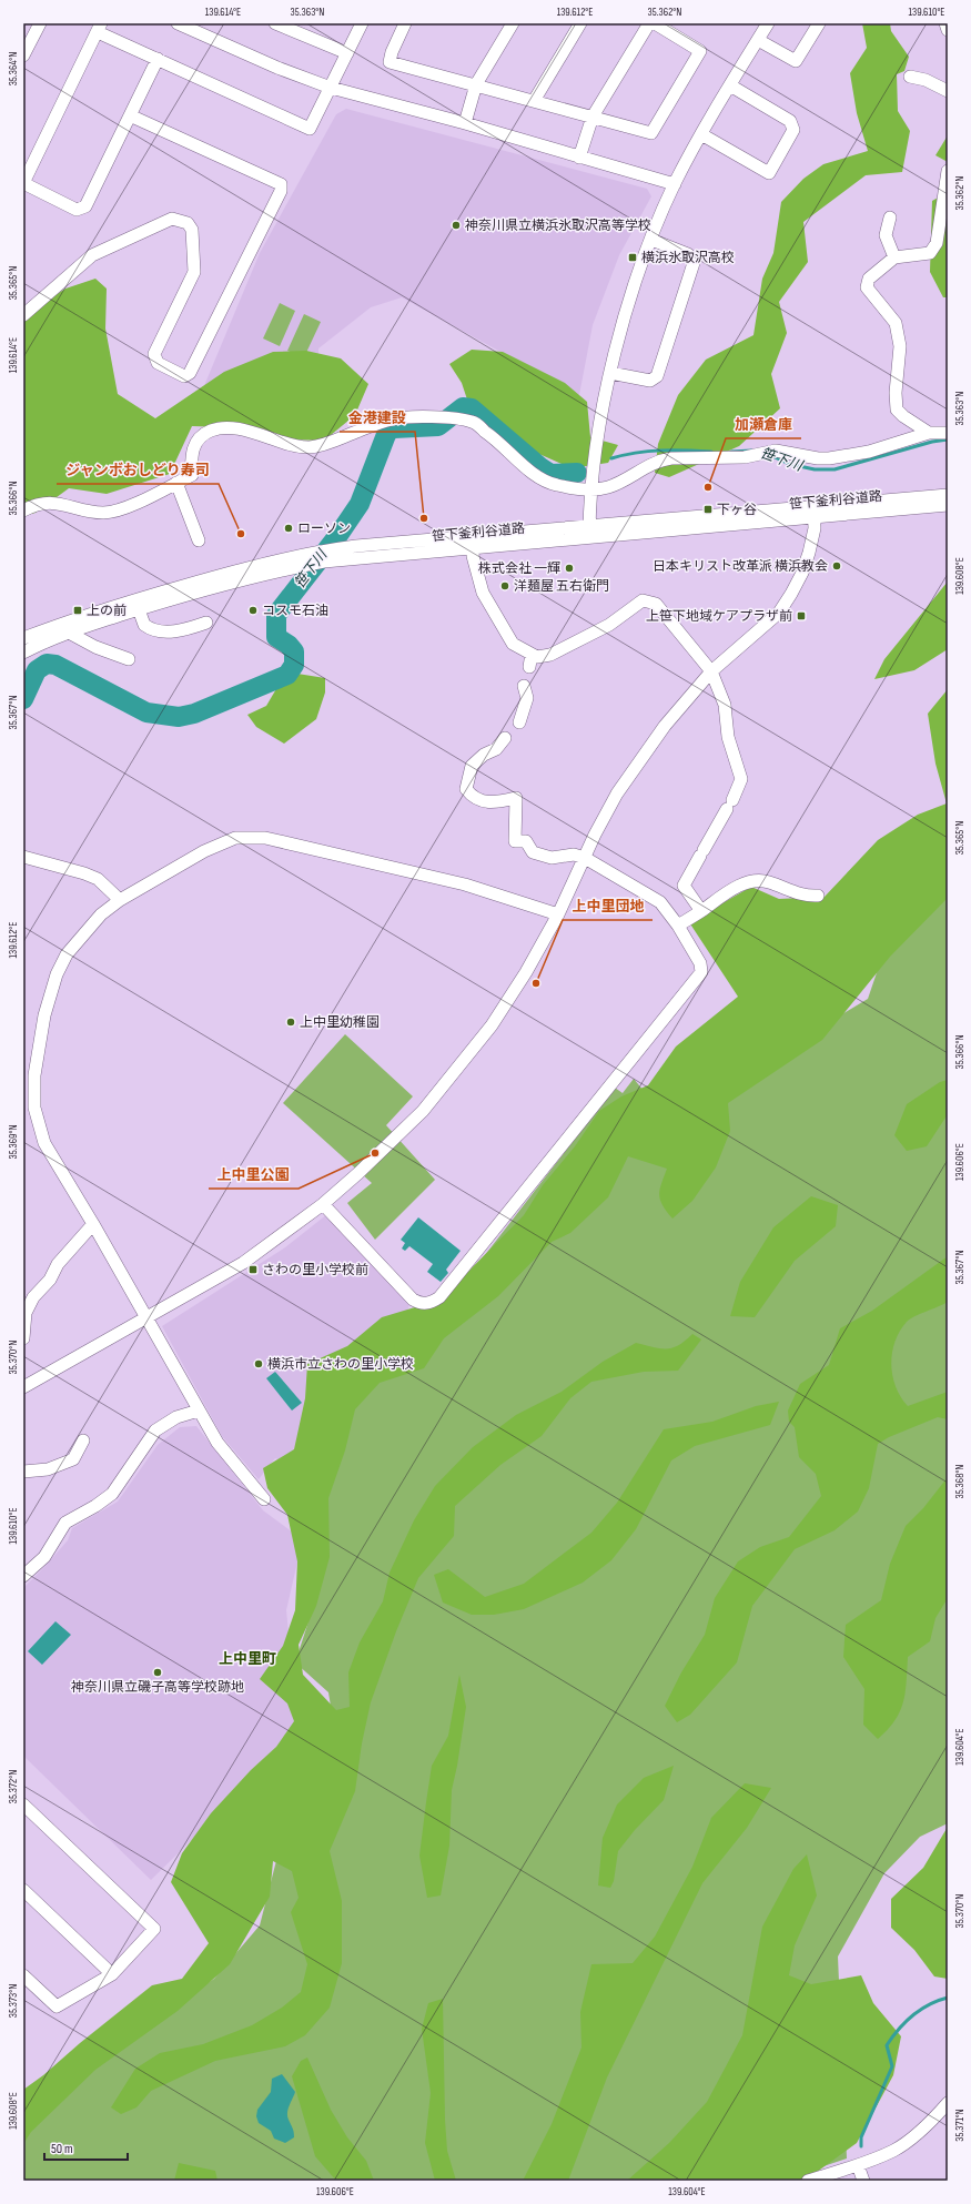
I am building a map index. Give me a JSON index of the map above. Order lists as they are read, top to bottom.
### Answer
{
  "streets": {
    "street": ["笹下釜利谷道路"]
  },
  "districts": ["上中里町"],
  "water": ["笹下川"],
  "places": {
    "other": [
      "神奈川県立横浜氷取沢高等学校",
      "加瀬倉庫",
      "金港建設",
      "ローソン",
      "ジャンボおしどり寿司",
      "日本キリスト改革派 横浜教会",
      "株式会社 一輝",
      "洋麺屋 五右衛門",
      "コスモ石油",
      "上中里団地",
      "上中里幼稚園",
      "上中里公園",
      "横浜市立さわの里小学校",
      "神奈川県立磯子高等学校跡地"
    ],
    "transit": [
      "横浜氷取沢高校",
      "下ヶ谷",
      "上の前",
      "上笹下地域ケアプラザ前",
      "さわの里小学校前"
    ]
  },
  "scale_bar": "50 m",
  "coordinates": [
    "139.614°E",
    "35.363°N",
    "139.612°E",
    "35.362°N",
    "139.610°E",
    "35.364°N",
    "35.365°N",
    "35.366°N",
    "139.608°E",
    "35.367°N",
    "35.369°N",
    "139.606°E",
    "35.370°N",
    "35.368°N",
    "139.604°E",
    "35.372°N",
    "35.373°N",
    "35.371°N"
  ]
}
